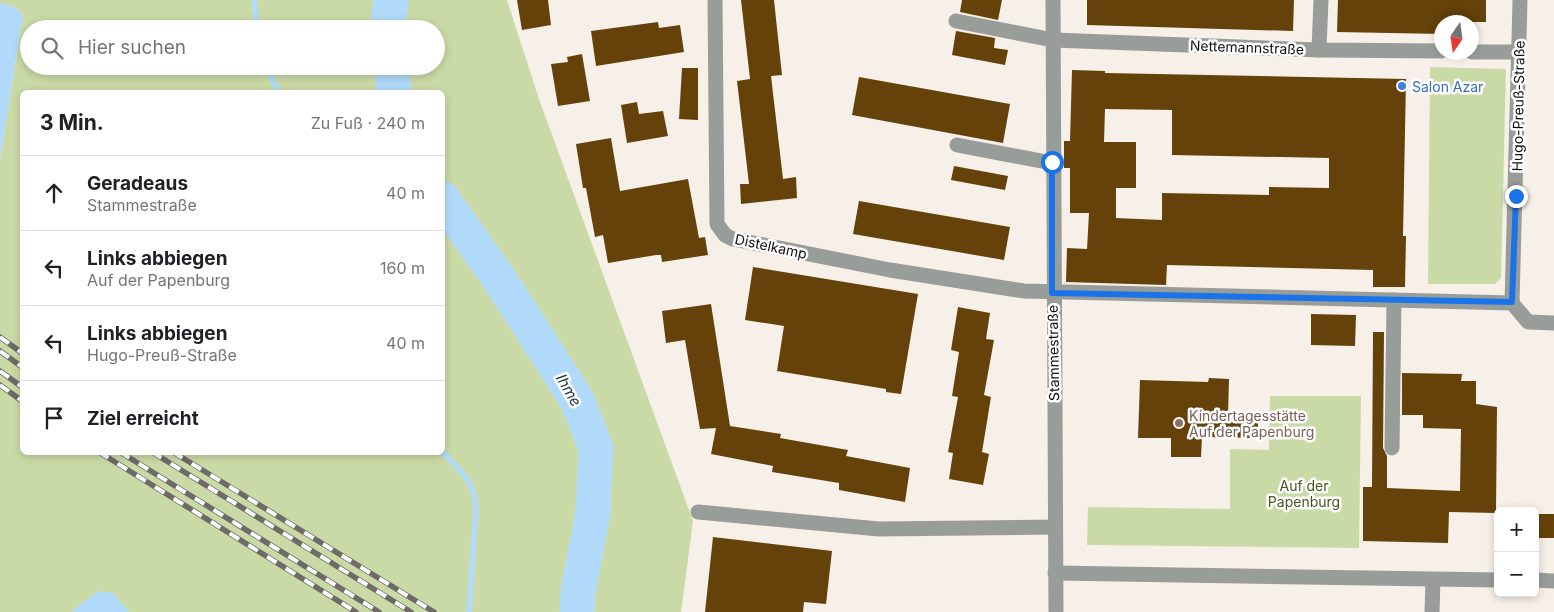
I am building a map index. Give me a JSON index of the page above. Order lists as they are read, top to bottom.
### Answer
{
  "streets": {
    "street": [
      "Nettemannstraße",
      "Hugo-Preuß-Straße",
      "Distelkamp",
      "Stammestraße"
    ]
  },
  "crossings": [
    ["Nettemannstraße", "Stammestraße"],
    ["Distelkamp", "Stammestraße"]
  ],
  "water": ["Ihme"],
  "parks": ["Auf der Papenburg"],
  "places": ["Salon Azar", "Kindertagesstätte Auf der Papenburg"],
  "north": "bottom",
  "page": {
    "search": "Hier suchen",
    "heading": ["3 Min.", "Zu Fuß · 240 m"],
    "list": [
      ["Geradeaus", "Stammestraße", "40 m"],
      ["Links abbiegen", "Auf der Papenburg", "160 m"],
      ["Links abbiegen", "Hugo-Preuß-Straße", "40 m"],
      "Ziel erreicht"
    ],
    "map_buttons": ["+", "−"]
  }
}
